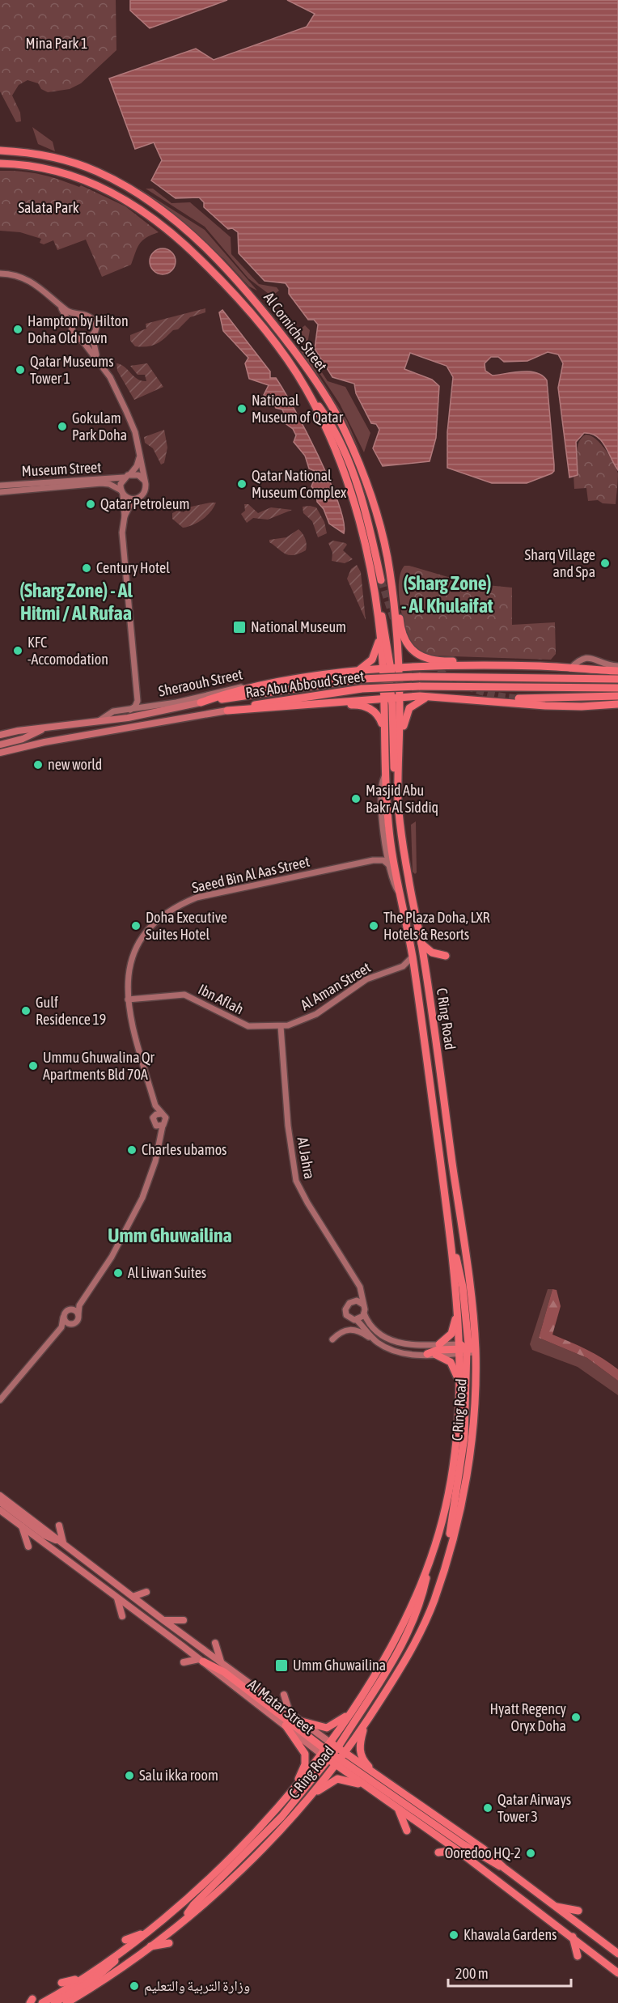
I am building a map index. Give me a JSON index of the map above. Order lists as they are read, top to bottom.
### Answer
{
  "streets": {
    "highway": [
      "Al Corniche Street",
      "Ras Abu Abboud Street",
      "C Ring Road",
      "Al Matar Street"
    ],
    "street": [
      "Museum Street",
      "Sheraouh Street",
      "Saeed Bin Al Aas Street",
      "Al Aman Street",
      "Ibn Aflah",
      "Al Jahra"
    ]
  },
  "crossings": [
    ["Al Corniche Street", "C Ring Road"],
    ["Museum Street", "Sheraouh Street"],
    ["Saeed Bin Al Aas Street", "Ibn Aflah"],
    ["Saeed Bin Al Aas Street", "C Ring Road"],
    ["Al Aman Street", "Ibn Aflah"],
    ["Al Aman Street", "C Ring Road"],
    ["Al Aman Street", "Al Jahra"],
    ["C Ring Road", "Al Matar Street"]
  ],
  "districts": ["(Sharg Zone) - Al Khulaifat", "(Sharg Zone) - Al Hitmi / Al Rufaa", "Umm Ghuwailina"],
  "parks": ["Mina Park 1", "Salata Park"],
  "places": {
    "other": [
      "Hampton by Hilton Doha Old Town",
      "Qatar Museums Tower 1",
      "National Museum of Qatar",
      "Gokulam Park Doha",
      "Qatar National Museum Complex",
      "Qatar Petroleum",
      "Sharq Village and Spa",
      "Century Hotel",
      "KFC -Accomodation",
      "new world",
      "Masjid Abu Bakr Al Siddiq",
      "Doha Executive Suites Hotel",
      "The Plaza Doha, LXR Hotels & Resorts",
      "Gulf Residence 19",
      "Ummu Ghuwalina Qr Apartments Bld 70A",
      "Charles ubamos",
      "Al Liwan Suites",
      "Hyatt Regency Oryx Doha",
      "Salu ikka room",
      "Qatar Airways Tower 3",
      "Ooredoo HQ-2",
      "Khawala Gardens",
      "وزارة التربية والتعليم"
    ],
    "transit": ["National Museum", "Umm Ghuwailina"]
  },
  "scale_bar": "200 m"
}
